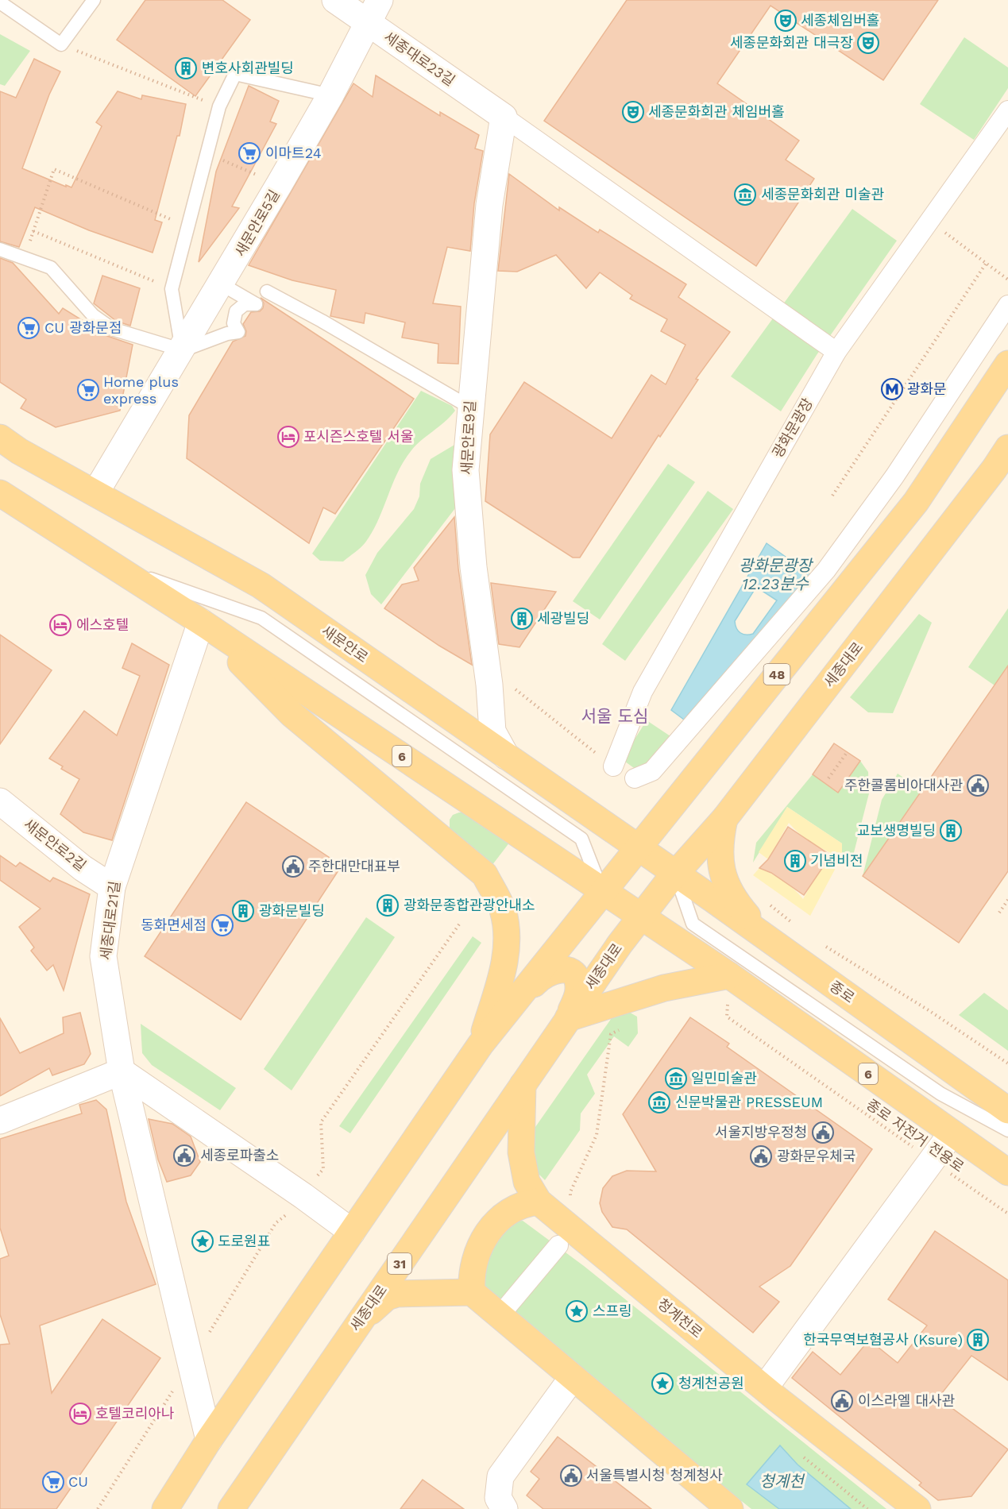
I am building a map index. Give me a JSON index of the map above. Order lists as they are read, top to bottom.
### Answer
{
  "streets": {
    "main road": [
      "새문안로",
      "세종대로",
      "48",
      "6",
      "종로",
      "31",
      "청계천로"
    ],
    "street": [
      "세종대로23길",
      "새문안로5길",
      "광화문광장",
      "새문안로9길",
      "새문안로2길",
      "세종대로21길"
    ],
    "path": ["종로 자전거 전용로"]
  },
  "crossings": [
    ["세종대로23길", "새문안로5길"],
    ["세종대로23길", "새문안로9길"],
    ["새문안로5길", "새문안로"],
    ["새문안로9길", "새문안로"],
    ["새문안로", "세종대로"],
    ["새문안로", "48"],
    ["새문안로", "종로"],
    ["세종대로", "6"],
    ["세종대로", "종로"],
    ["세종대로", "청계천로"],
    ["6", "세종대로21길"],
    ["6", "종로 자전거 전용로"],
    ["새문안로2길", "세종대로21길"]
  ],
  "districts": ["서울 도심"],
  "water": ["광화문광장 12.23분수", "청계천"],
  "places": {
    "theatre": ["세종체임버홀", "세종문화회관 대극장", "세종문화회관 체임버홀"],
    "building": [
      "변호사회관빌딩",
      "세광빌딩",
      "교보생명빌딩",
      "기념비전",
      "광화문종합관광안내소",
      "광화문빌딩",
      "한국무역보혐공사 (Ksure)"
    ],
    "supermarket": [
      "이마트24",
      "CU 광화문점",
      "Home plus express",
      "동화면세점",
      "CU"
    ],
    "museum": ["세종문화회관 미술관", "일민미술관", "신문박물관 PRESSEUM"],
    "metro station": ["광화문"],
    "hotel": ["포시즌스호텔 서울", "에스호텔", "호텔코리아나"],
    "public building": [
      "주한콜롬비아대사관",
      "주한대만대표부",
      "서울지방우정청",
      "세종로파출소",
      "광화문우체국",
      "이스라엘 대사관",
      "서울특별시청 청계청사"
    ],
    "place": ["도로원표", "스프링", "청계천공원"]
  }
}
